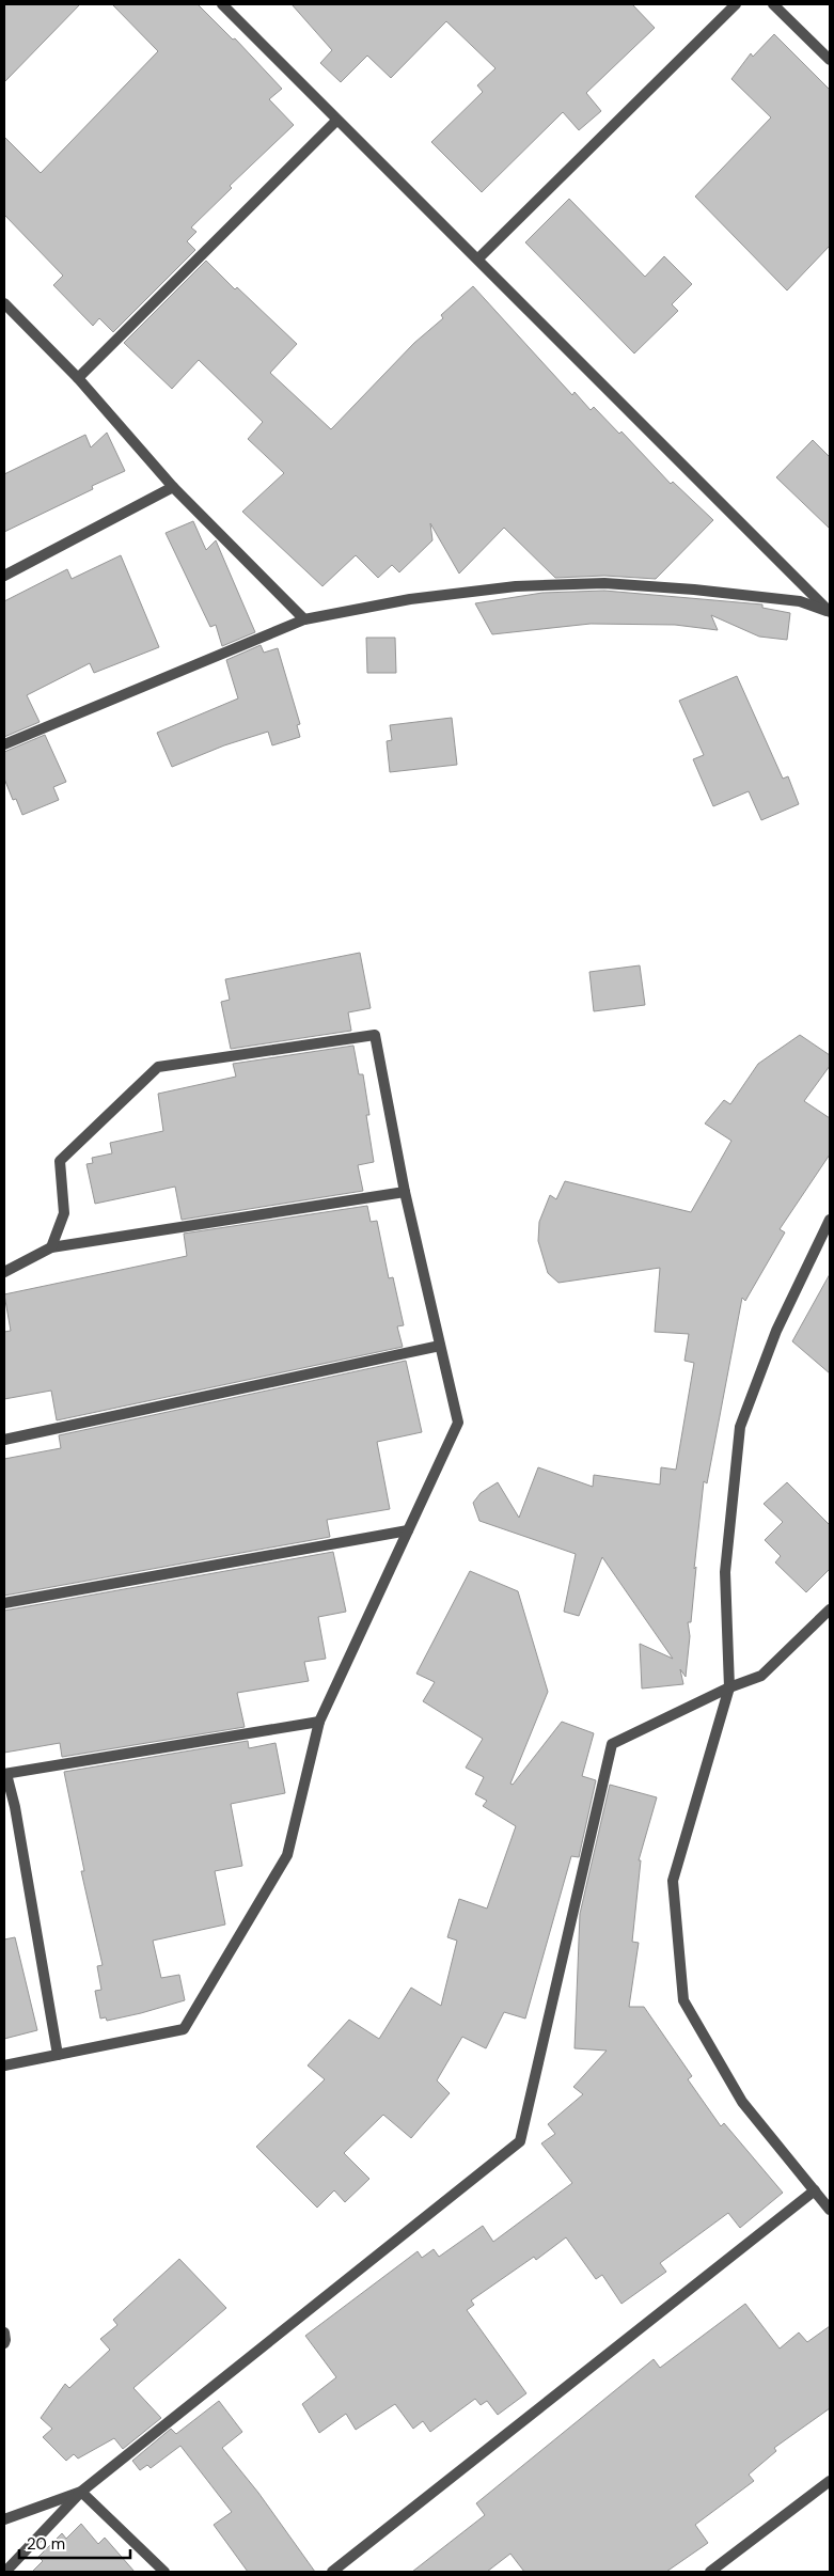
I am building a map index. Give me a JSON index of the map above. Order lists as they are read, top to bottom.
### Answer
{
  "scale_bar": "20 m"
}
